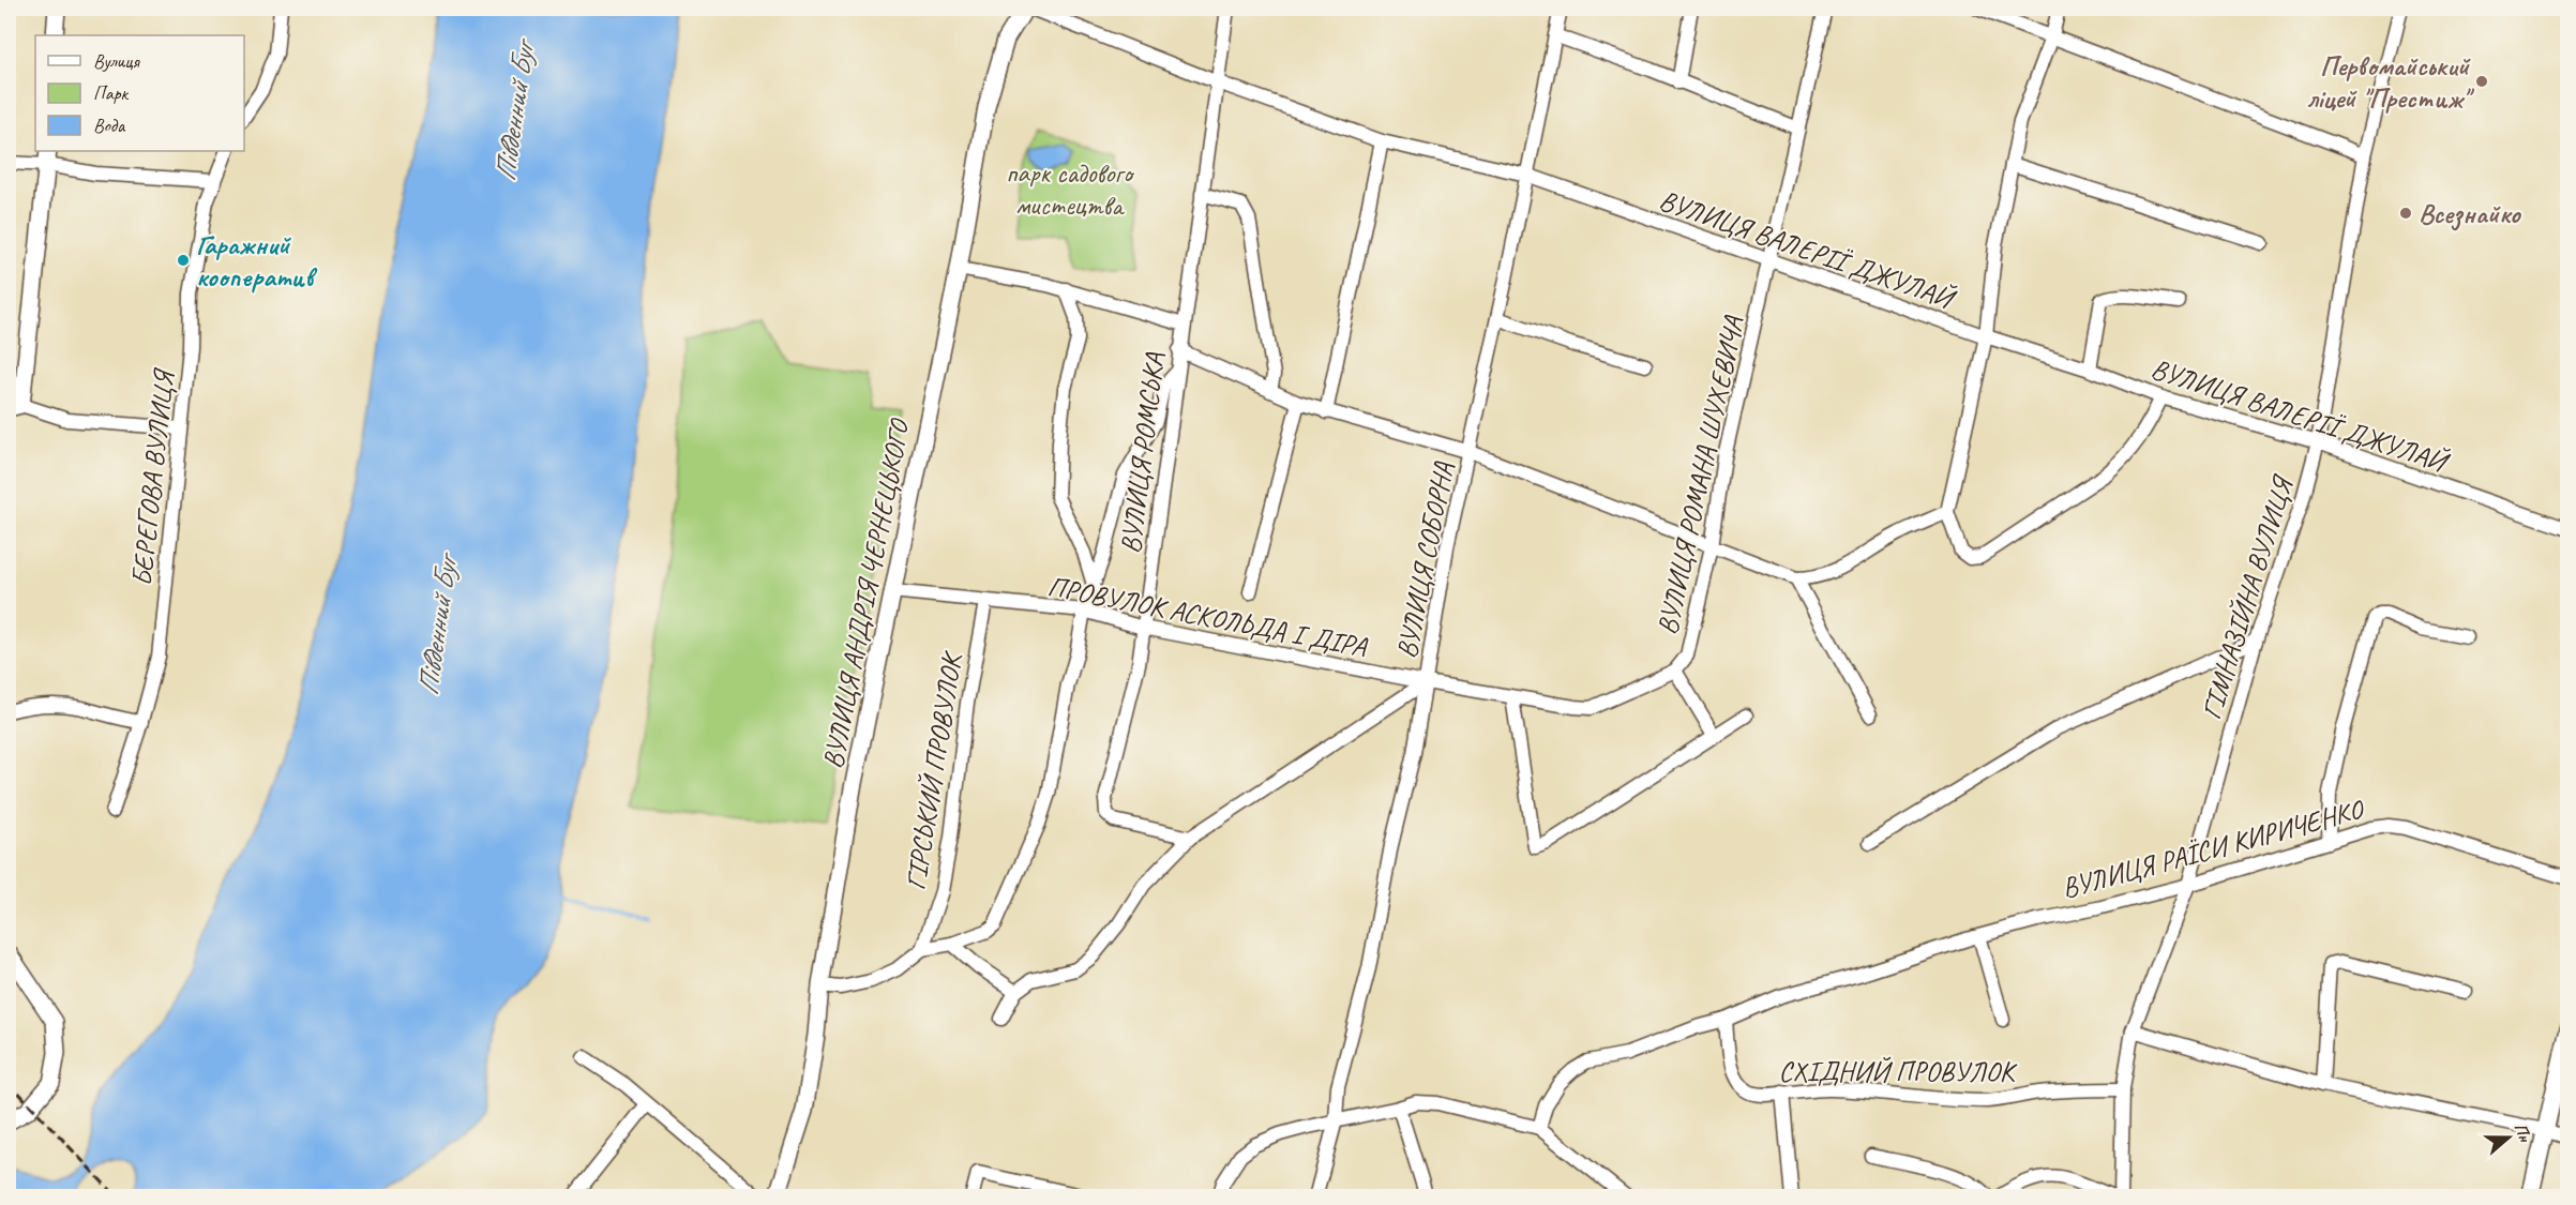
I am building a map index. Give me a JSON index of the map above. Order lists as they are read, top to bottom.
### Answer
{
  "streets": {
    "street": [
      "ВУЛИЦЯ ВАЛЕРІЇ ДЖУЛАЙ",
      "ВУЛИЦЯ РОМСЬКА",
      "ВУЛИЦЯ РОМАНА ШУХЕВИЧА",
      "БЕРЕГОВА ВУЛИЦЯ",
      "ВУЛИЦЯ СОБОРНА",
      "ВУЛИЦЯ АНДРІЯ ЧЕРНЕЦЬКОГО",
      "ГІМНАЗІЙНА ВУЛИЦЯ",
      "ПРОВУЛОК АСКОЛЬДА І ДІРА",
      "ГІРСЬКИЙ ПРОВУЛОК",
      "ВУЛИЦЯ РАЇСИ КИРИЧЕНКО",
      "СХІДНИЙ ПРОВУЛОК"
    ]
  },
  "crossings": [
    ["ВУЛИЦЯ ВАЛЕРІЇ ДЖУЛАЙ", "ВУЛИЦЯ РОМСЬКА"],
    ["ВУЛИЦЯ ВАЛЕРІЇ ДЖУЛАЙ", "ВУЛИЦЯ РОМАНА ШУХЕВИЧА"],
    ["ВУЛИЦЯ ВАЛЕРІЇ ДЖУЛАЙ", "ВУЛИЦЯ СОБОРНА"],
    ["ВУЛИЦЯ ВАЛЕРІЇ ДЖУЛАЙ", "ГІМНАЗІЙНА ВУЛИЦЯ"],
    ["ВУЛИЦЯ РОМСЬКА", "ПРОВУЛОК АСКОЛЬДА І ДІРА"],
    ["ВУЛИЦЯ РОМАНА ШУХЕВИЧА", "ПРОВУЛОК АСКОЛЬДА І ДІРА"],
    ["ВУЛИЦЯ СОБОРНА", "ПРОВУЛОК АСКОЛЬДА І ДІРА"],
    ["ВУЛИЦЯ АНДРІЯ ЧЕРНЕЦЬКОГО", "ПРОВУЛОК АСКОЛЬДА І ДІРА"],
    ["ГІМНАЗІЙНА ВУЛИЦЯ", "ВУЛИЦЯ РАЇСИ КИРИЧЕНКО"],
    ["ГІМНАЗІЙНА ВУЛИЦЯ", "СХІДНИЙ ПРОВУЛОК"],
    ["ПРОВУЛОК АСКОЛЬДА І ДІРА", "ГІРСЬКИЙ ПРОВУЛОК"],
    ["ВУЛИЦЯ РАЇСИ КИРИЧЕНКО", "СХІДНИЙ ПРОВУЛОК"]
  ],
  "water": ["Південний Буг"],
  "parks": ["парк садового мистецтва"],
  "places": ["Первомайський ліцей \"Престиж\"", "Всезнайко", "Гаражний кооператив"],
  "legend": ["Вулиця", "Парк", "Вода"],
  "north": "right"
}
